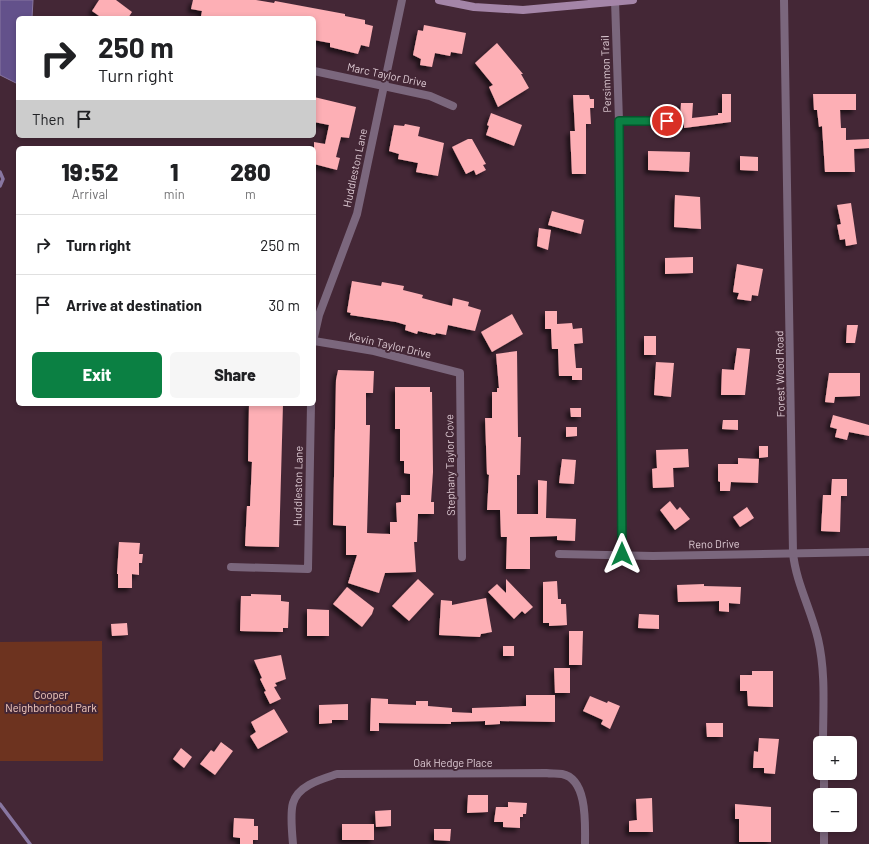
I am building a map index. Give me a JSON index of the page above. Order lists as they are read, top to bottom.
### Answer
{
  "streets": {
    "street": [
      "Persimmon Trail",
      "Marc Taylor Drive",
      "Huddleston Lane",
      "Kevin Taylor Drive",
      "Forest Wood Road",
      "Stephany Taylor Cove",
      "Reno Drive",
      "Oak Hedge Place"
    ]
  },
  "crossings": [
    ["Persimmon Trail", "Reno Drive"],
    ["Marc Taylor Drive", "Huddleston Lane"],
    ["Kevin Taylor Drive", "Stephany Taylor Cove"],
    ["Forest Wood Road", "Reno Drive"]
  ],
  "parks": ["Cooper Neighborhood Park"],
  "page": {
    "turn": ["250 m", "Turn right"],
    "then": "Then",
    "eta": [
      "19:52",
      "Arrival",
      "1",
      "min",
      "280",
      "m"
    ],
    "list": [
      {
        "name": "Turn right",
        "value": "250 m"
      },
      {
        "name": "Arrive at destination",
        "value": "30 m"
      }
    ],
    "buttons": ["Exit", "Share"],
    "map_buttons": ["+", "−"]
  }
}
